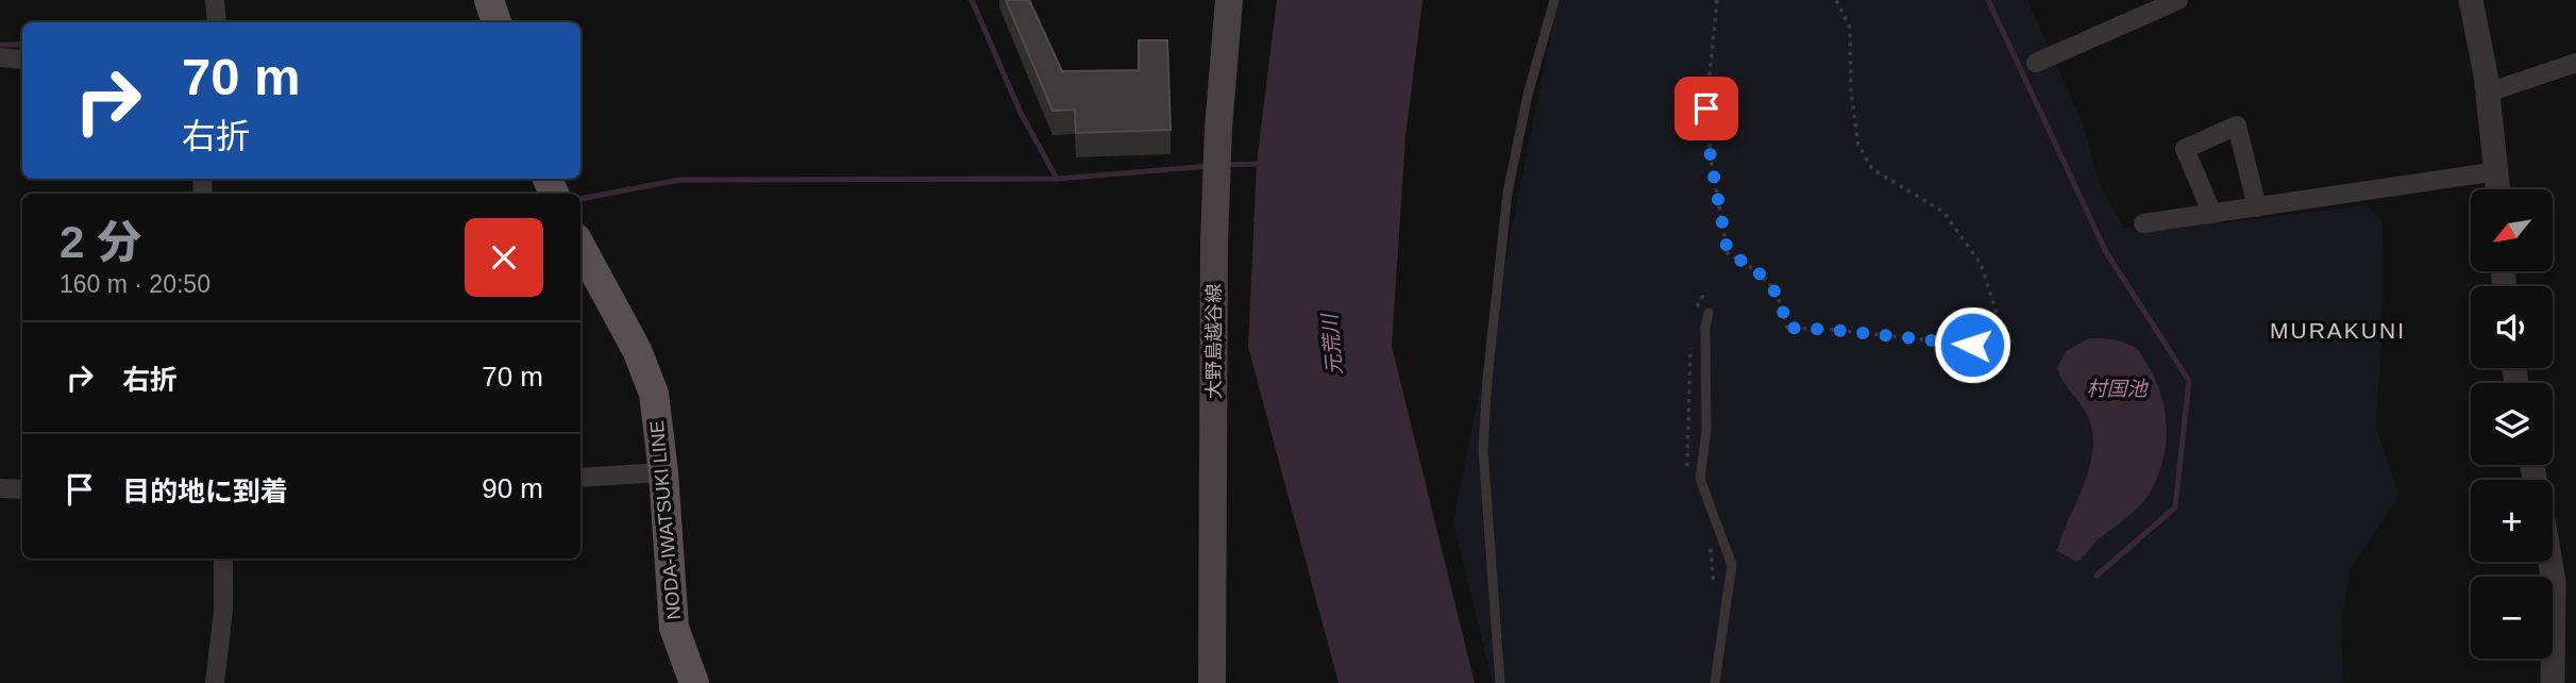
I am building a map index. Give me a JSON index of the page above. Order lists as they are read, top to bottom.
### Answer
{
  "streets": {
    "main road": ["大野島越谷線", "NODA-IWATSUKI LINE"]
  },
  "districts": ["MURAKUNI"],
  "water": ["元荒川", "村国池"],
  "north": "bottom left",
  "page": {
    "turn": ["70 m", "右折"],
    "map_buttons": ["+", "−"],
    "heading": ["2 分", "160 m · 20:50"],
    "list": [
      {
        "name": "右折",
        "value": "70 m"
      },
      {
        "name": "目的地に到着",
        "value": "90 m"
      }
    ]
  }
}
